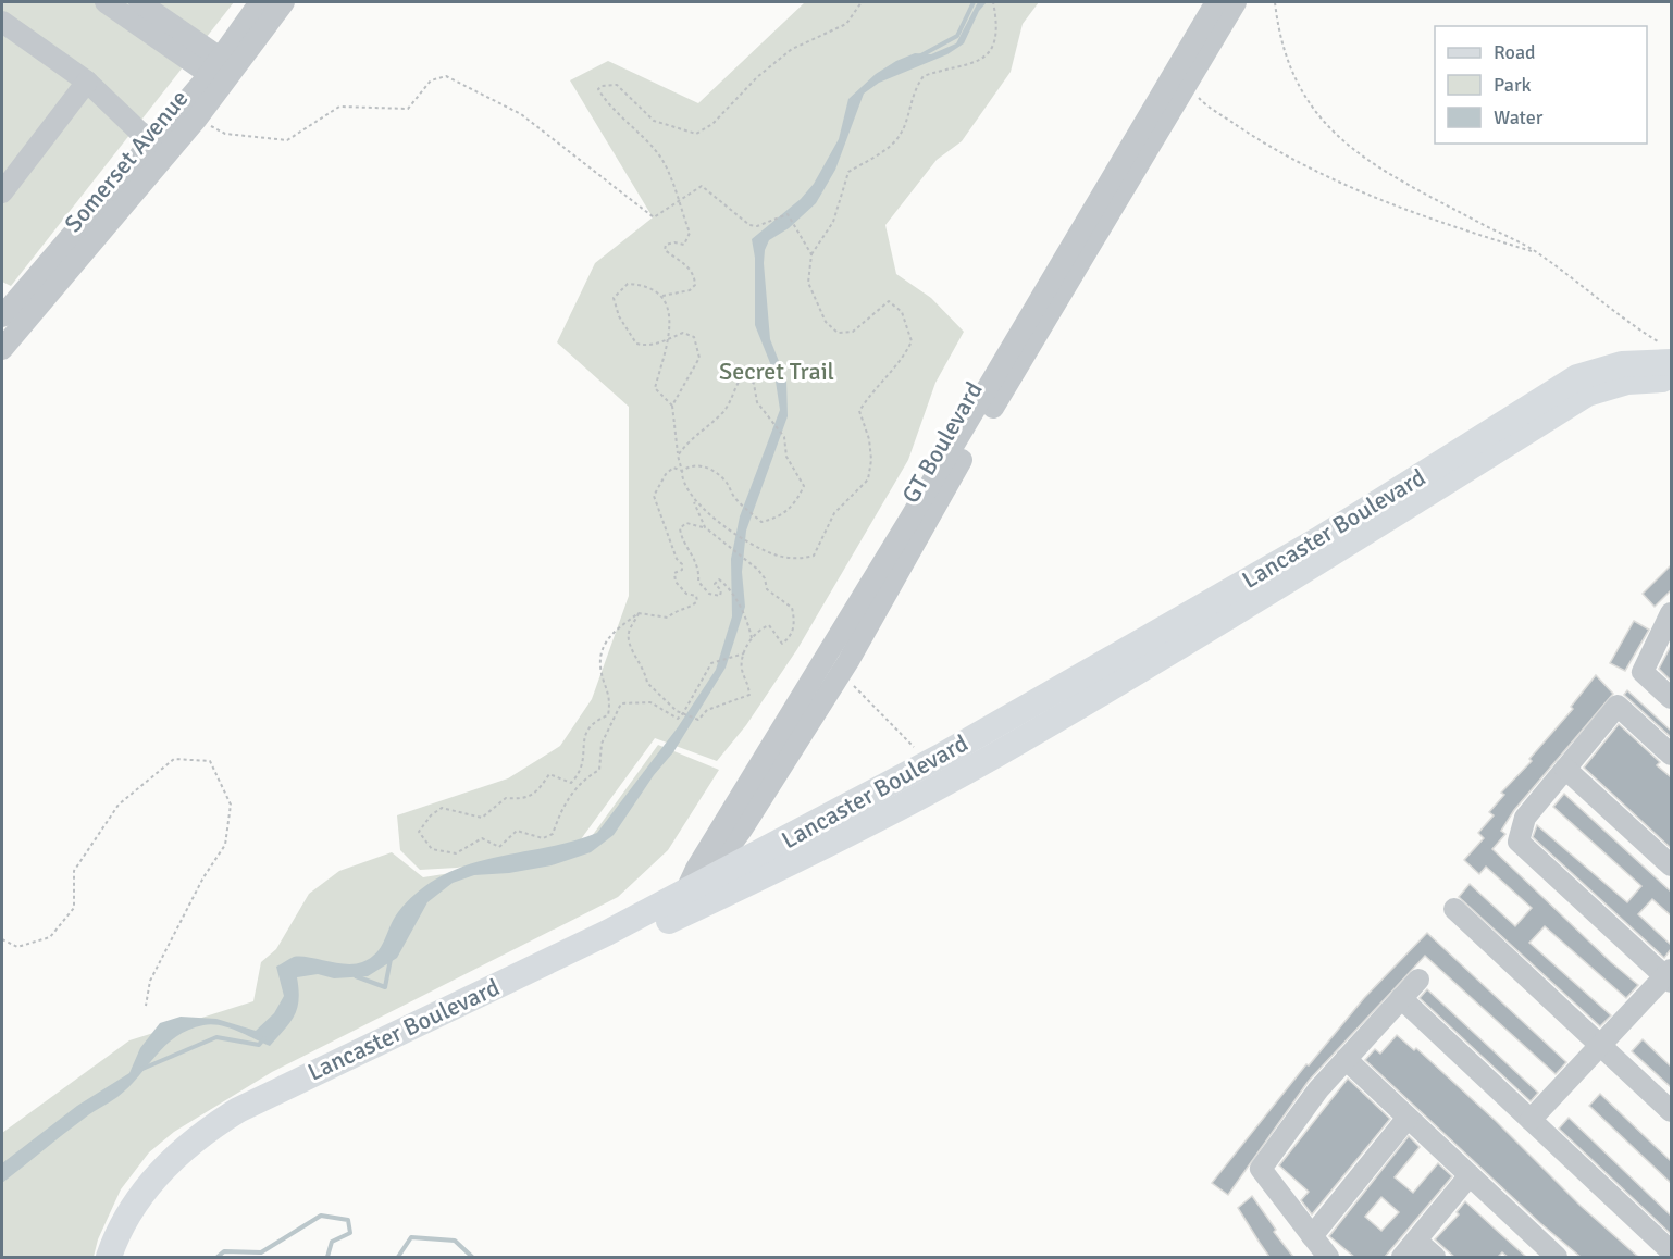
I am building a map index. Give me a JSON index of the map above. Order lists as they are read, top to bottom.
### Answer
{
  "streets": {
    "main road": ["Lancaster Boulevard"],
    "street": ["Somerset Avenue", "GT Boulevard"]
  },
  "crossings": [
    ["GT Boulevard", "Lancaster Boulevard"]
  ],
  "parks": ["Secret Trail"],
  "legend": ["Road", "Park", "Water"]
}
